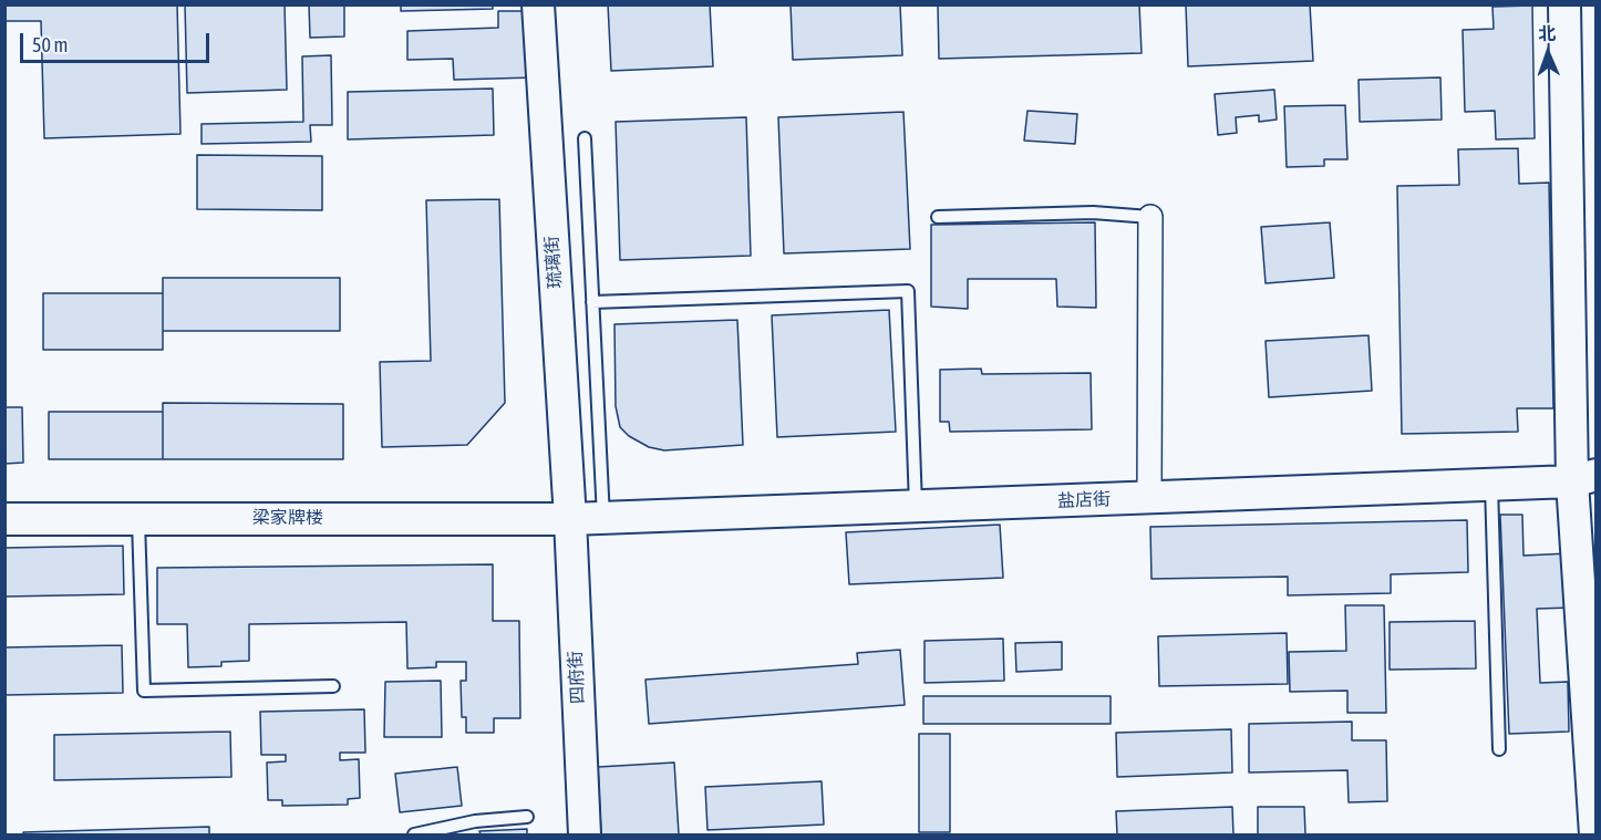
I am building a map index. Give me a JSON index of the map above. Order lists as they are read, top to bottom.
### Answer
{
  "streets": {
    "street": [
      "琉璃街",
      "盐店街",
      "梁家牌楼",
      "四府街"
    ]
  },
  "crossings": [
    ["琉璃街", "盐店街"],
    ["琉璃街", "梁家牌楼"],
    ["琉璃街", "四府街"],
    ["盐店街", "梁家牌楼"],
    ["盐店街", "四府街"],
    ["梁家牌楼", "四府街"]
  ],
  "scale_bar": "50 m",
  "north": "top"
}
